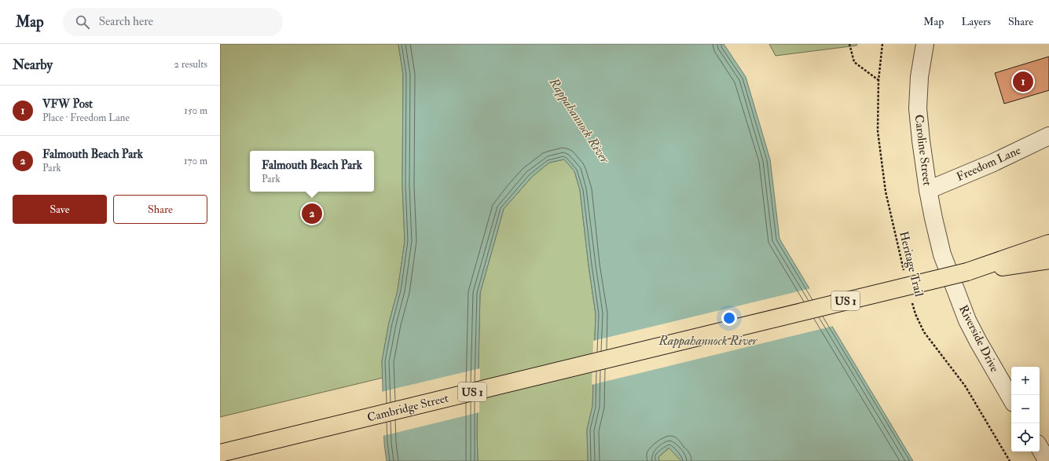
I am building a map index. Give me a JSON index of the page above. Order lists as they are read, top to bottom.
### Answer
{
  "streets": {
    "main road": ["US 1", "Cambridge Street"],
    "street": ["Caroline Street", "Freedom Lane", "Riverside Drive"],
    "path": ["Heritage Trail"]
  },
  "crossings": [
    ["Caroline Street", "Freedom Lane"],
    ["Caroline Street", "Riverside Drive"],
    ["US 1", "Cambridge Street"]
  ],
  "water": ["Rappahannock River"],
  "page": {
    "header": "Map",
    "search": "Search here",
    "nav": ["Map", "Layers", "Share"],
    "heading": ["Nearby", "2 results"],
    "pins": ["1", "2"],
    "list": [
      {
        "mark": "1",
        "name": "VFW Post",
        "note": "Place · Freedom Lane",
        "value": "150 m"
      },
      {
        "mark": "2",
        "name": "Falmouth Beach Park",
        "note": "Park",
        "value": "170 m"
      }
    ],
    "popup": ["Falmouth Beach Park", "Park"],
    "buttons": ["Save", "Share"],
    "map_buttons": ["+", "−"]
  }
}
